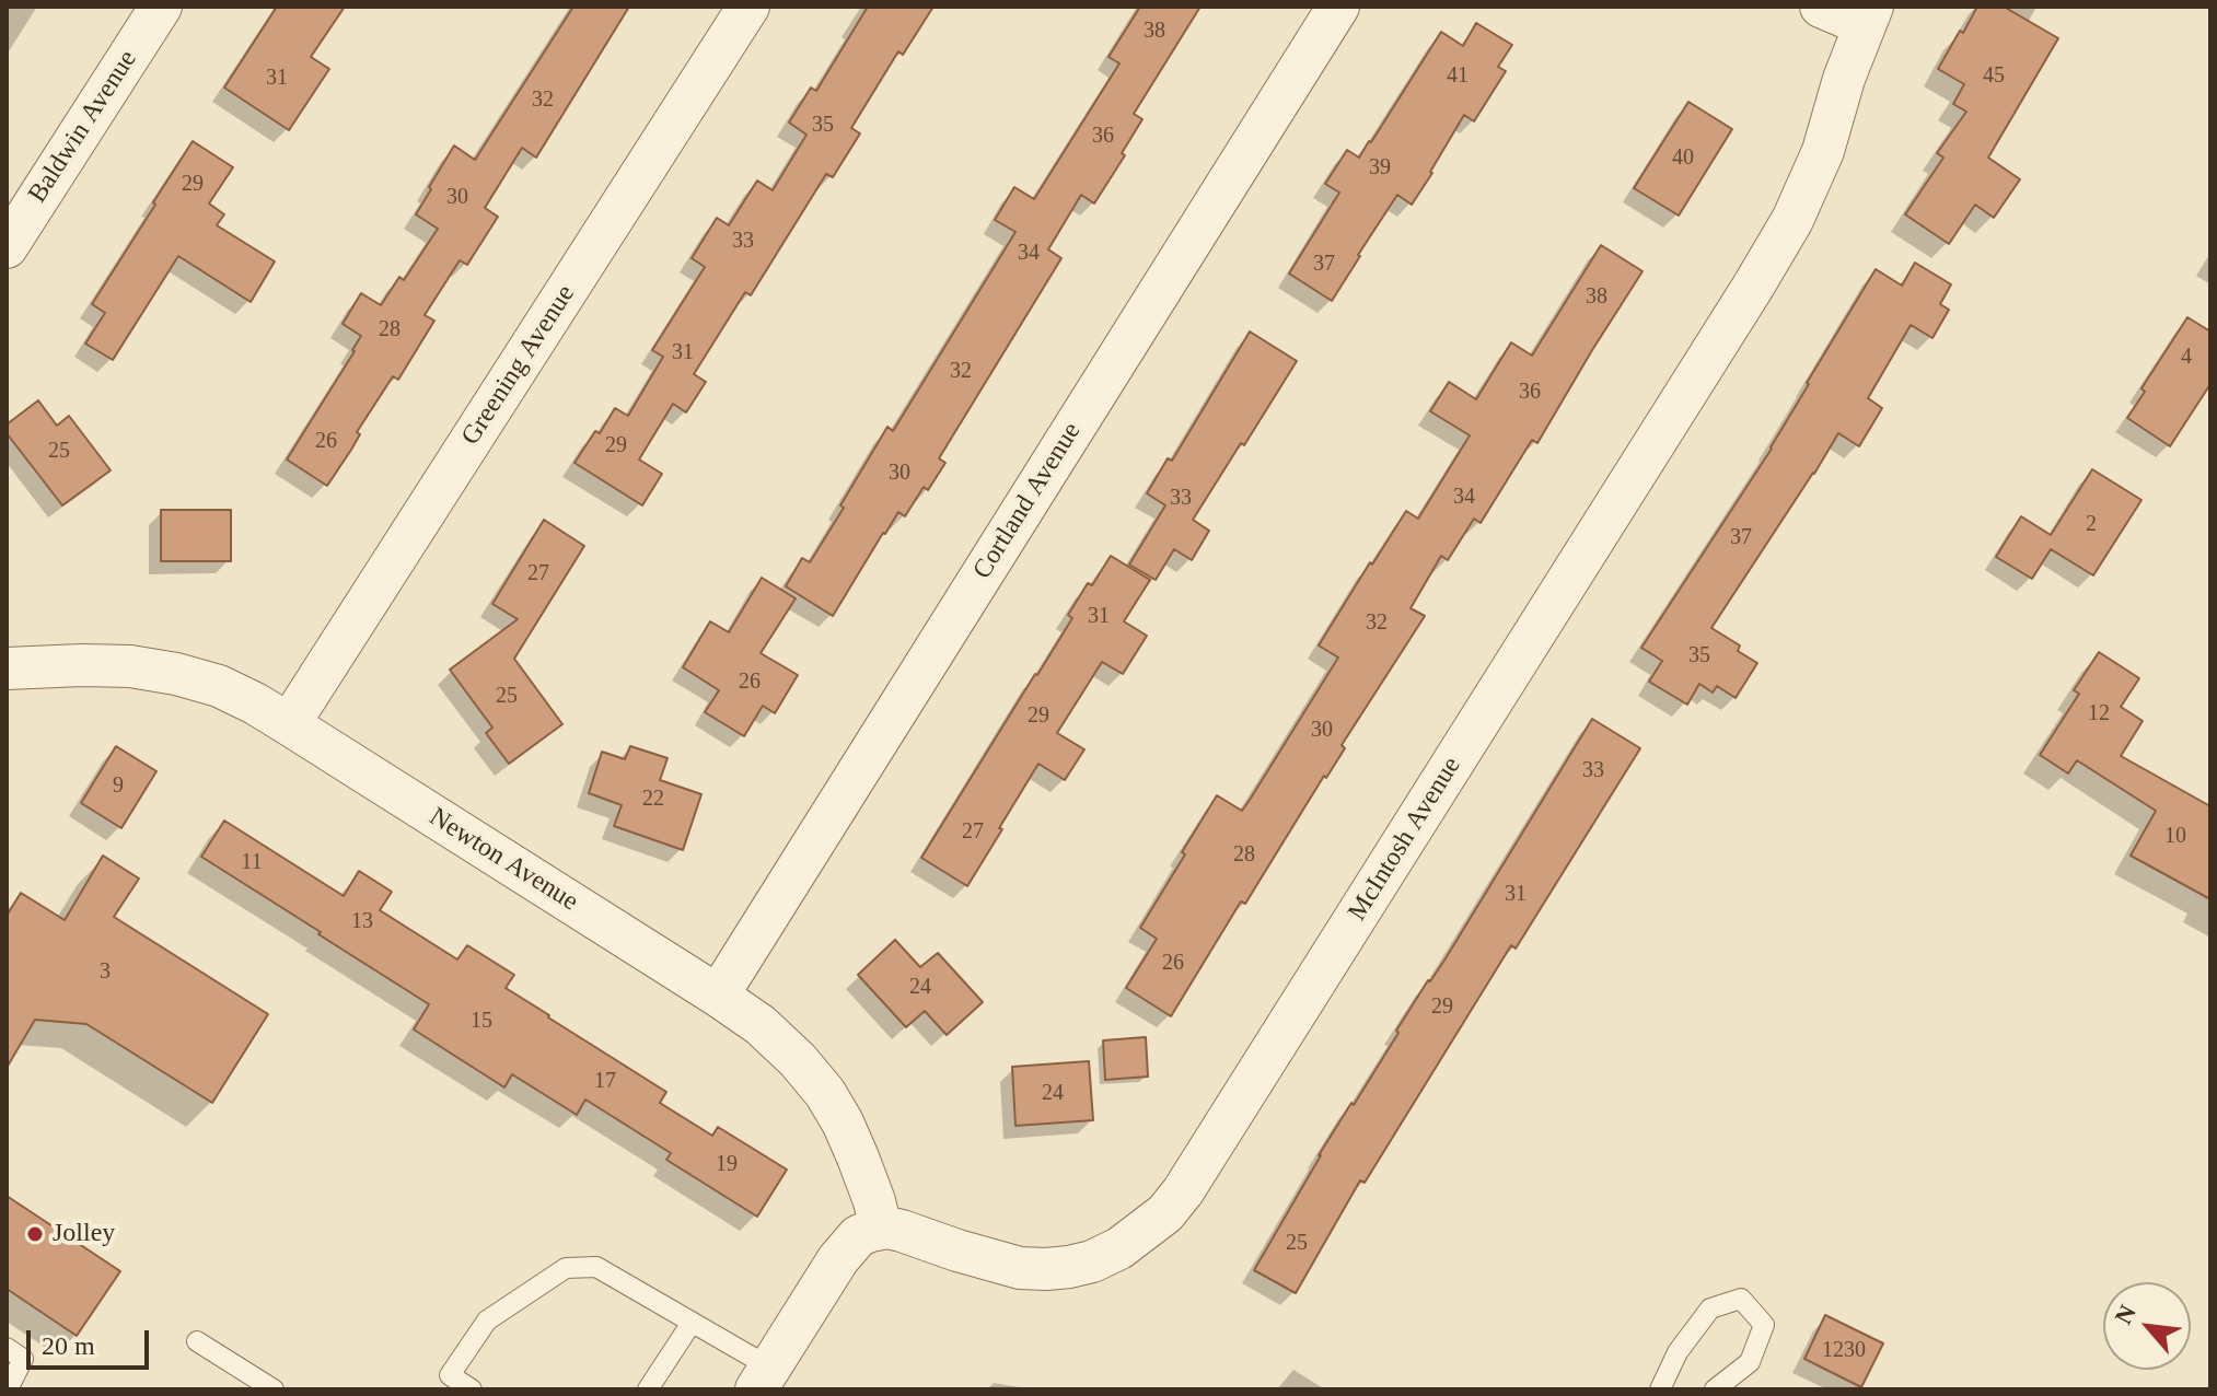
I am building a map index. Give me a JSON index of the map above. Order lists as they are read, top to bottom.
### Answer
{
  "streets": {
    "street": [
      "Baldwin Avenue",
      "Greening Avenue",
      "Cortland Avenue",
      "McIntosh Avenue",
      "Newton Avenue"
    ]
  },
  "crossings": [
    ["Greening Avenue", "Newton Avenue"],
    ["Cortland Avenue", "Newton Avenue"],
    ["McIntosh Avenue", "Newton Avenue"]
  ],
  "places": ["Jolley"],
  "house_numbers": [
    "38",
    "41",
    "45",
    "31",
    "32",
    "35",
    "36",
    "40",
    "39",
    "29",
    "30",
    "33",
    "34",
    "37",
    "38",
    "28",
    "31",
    "4",
    "32",
    "36",
    "26",
    "29",
    "25",
    "30",
    "34",
    "33",
    "2",
    "37",
    "27",
    "31",
    "32",
    "35",
    "26",
    "25",
    "12",
    "29",
    "30",
    "33",
    "9",
    "22",
    "27",
    "10",
    "28",
    "11",
    "31",
    "13",
    "26",
    "3",
    "24",
    "29",
    "15",
    "17",
    "24",
    "19",
    "25",
    "1230"
  ],
  "scale_bar": "20 m",
  "north": "top left"
}
